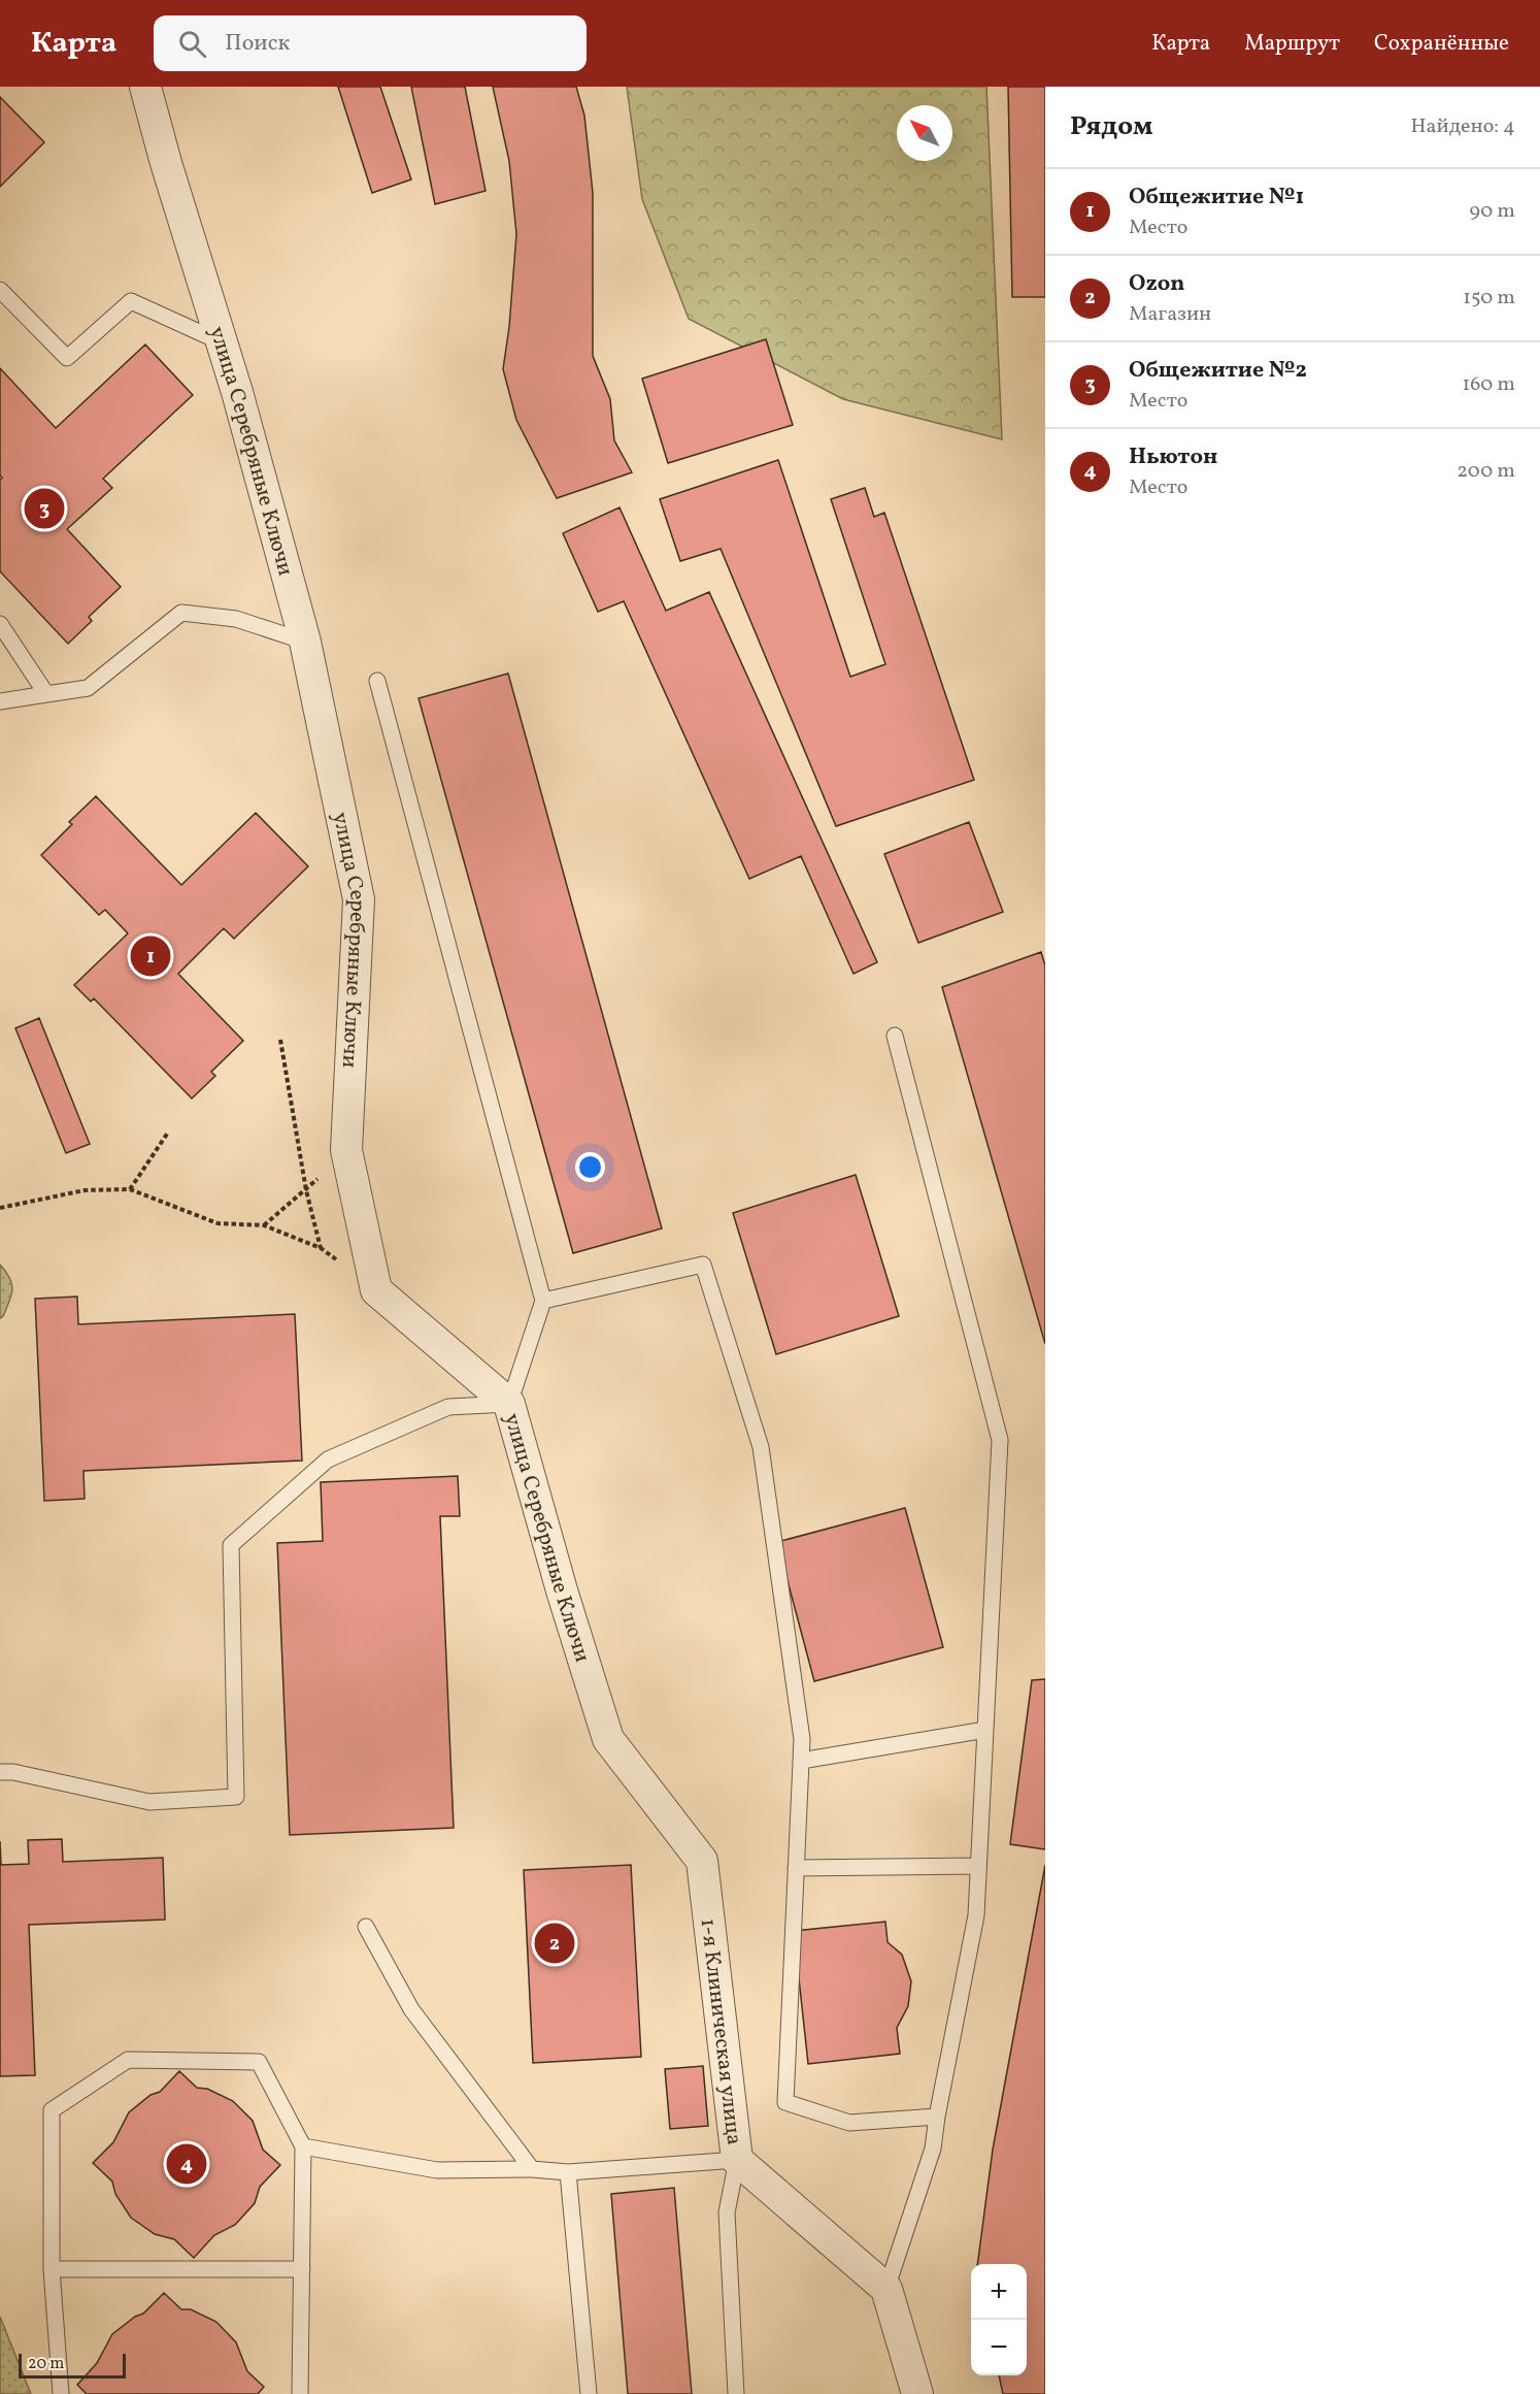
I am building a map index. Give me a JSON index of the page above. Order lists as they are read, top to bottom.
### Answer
{
  "streets": {
    "street": ["улица Серебряные Ключи", "1-я Клиническая улица"]
  },
  "crossings": [
    ["улица Серебряные Ключи", "1-я Клиническая улица"]
  ],
  "scale_bar": "20 m",
  "north": "top left",
  "page": {
    "header": "Карта",
    "search": "Поиск",
    "nav": ["Карта", "Маршрут", "Сохранённые"],
    "heading": ["Рядом", "Найдено: 4"],
    "list": [
      {
        "mark": "1",
        "name": "Общежитие №1",
        "note": "Место",
        "value": "90 m"
      },
      {
        "mark": "2",
        "name": "Ozon",
        "note": "Магазин",
        "value": "150 m"
      },
      {
        "mark": "3",
        "name": "Общежитие №2",
        "note": "Место",
        "value": "160 m"
      },
      {
        "mark": "4",
        "name": "Ньютон",
        "note": "Место",
        "value": "200 m"
      }
    ],
    "pins": [
      "3",
      "1",
      "2",
      "4"
    ],
    "map_buttons": ["+", "−"],
    "scale": "20 m"
  }
}
